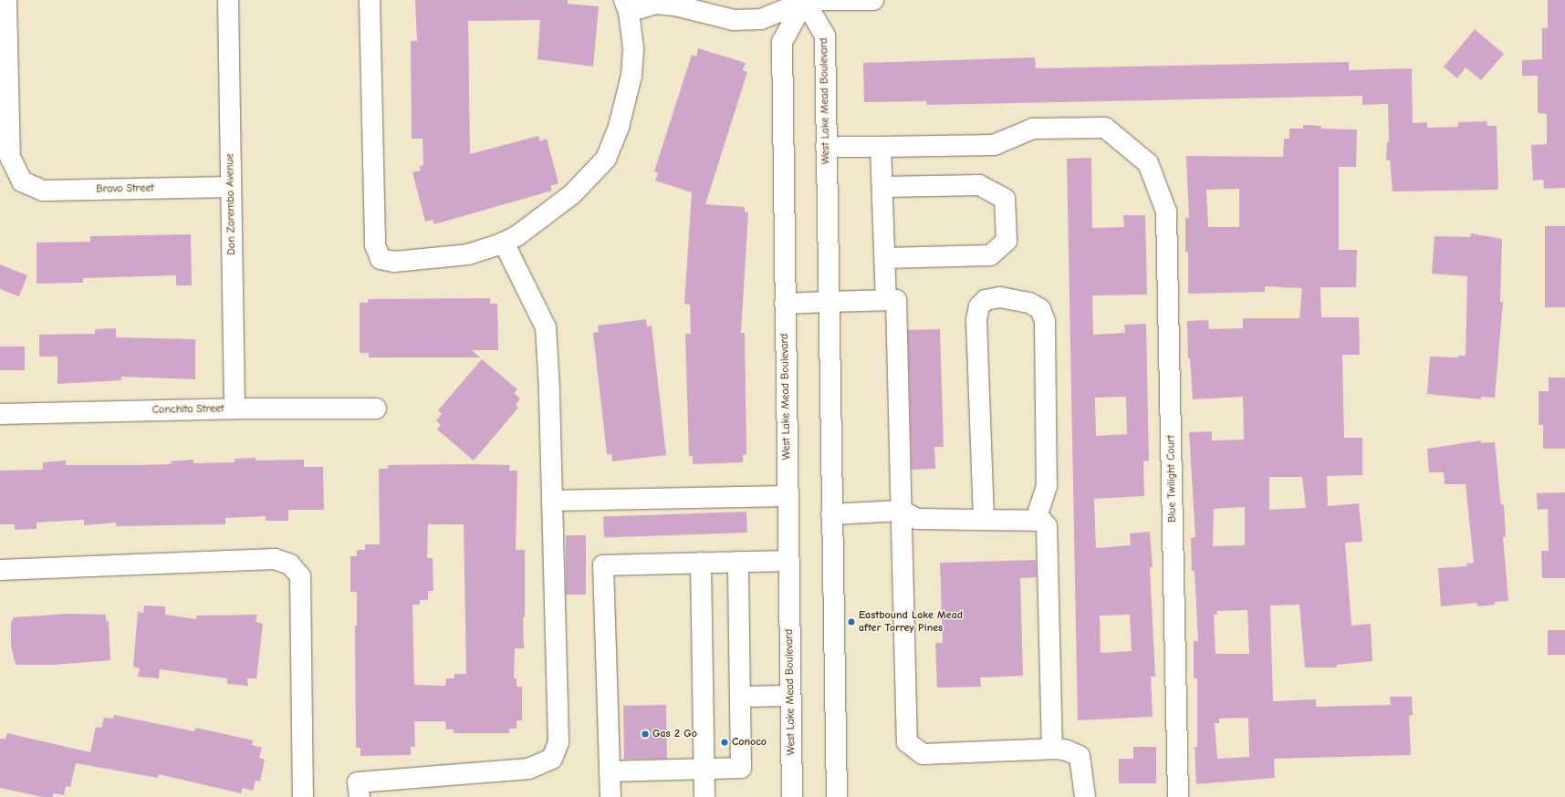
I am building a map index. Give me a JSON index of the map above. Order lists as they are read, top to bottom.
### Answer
{
  "streets": {
    "street": [
      "West Lake Mead Boulevard",
      "Bravo Street",
      "Don Zarembo Avenue",
      "Conchita Street",
      "Blue Twilight Court"
    ]
  },
  "crossings": [
    ["Bravo Street", "Don Zarembo Avenue"],
    ["Don Zarembo Avenue", "Conchita Street"]
  ],
  "places": ["Eastbound Lake Mead after Torrey Pines", "Gas 2 Go", "Conoco"]
}
